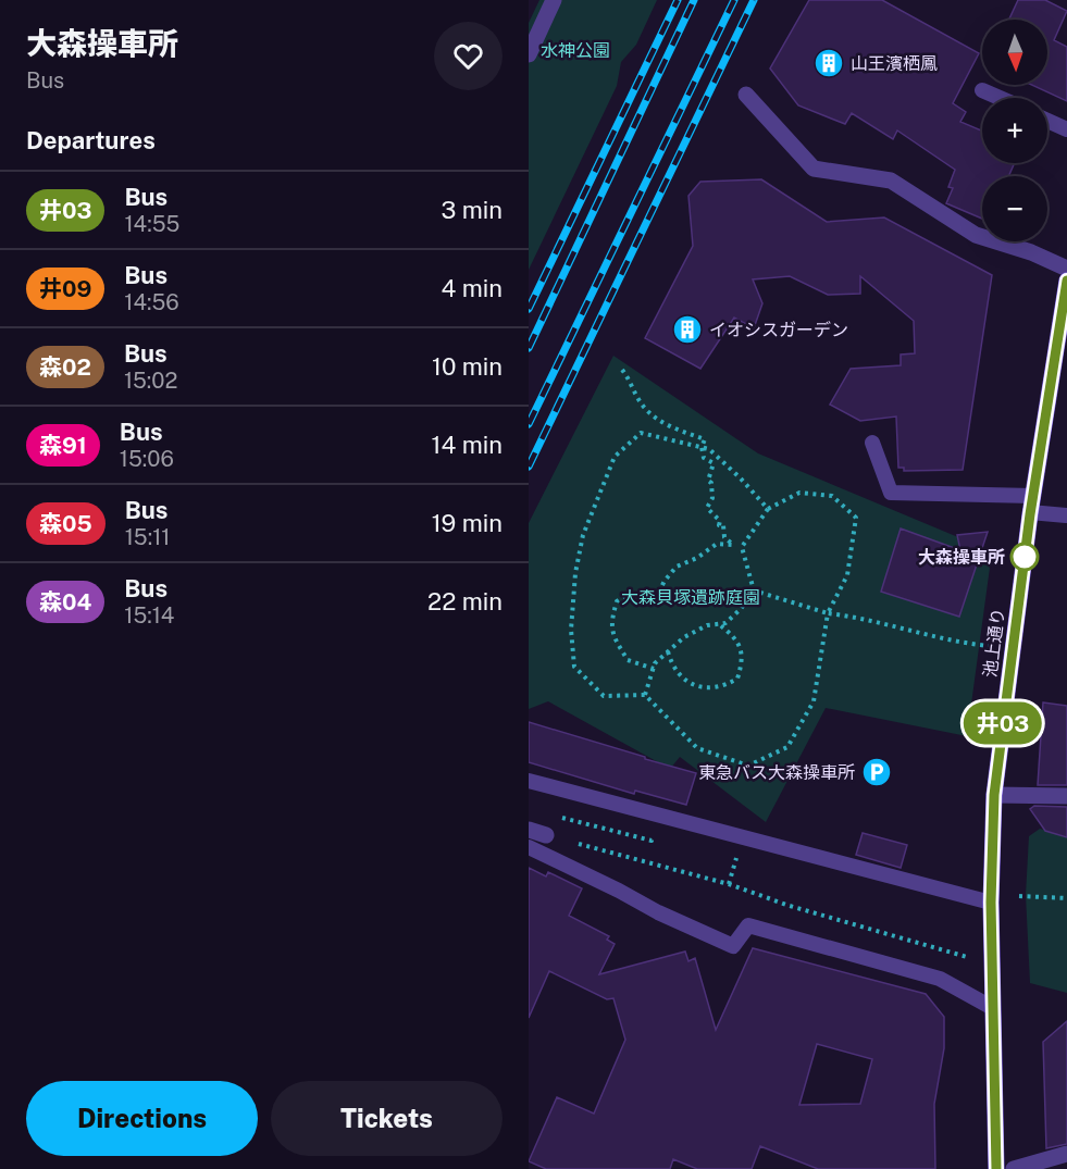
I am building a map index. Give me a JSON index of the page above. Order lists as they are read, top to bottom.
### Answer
{
  "streets": {
    "main road": ["池上通り"]
  },
  "parks": ["水神公園", "大森貝塚遺跡庭園"],
  "places": {
    "building": ["山王濱栖鳳", "イオシスガーデン"],
    "other": ["大森操車所"],
    "parking": ["東急バス大森操車所"]
  },
  "lines": ["bus line 井03"],
  "north": "bottom",
  "page": {
    "heading": [
      ["大森操車所", "Bus"],
      "Departures"
    ],
    "on_map": "井03",
    "map_buttons": ["+", "−"],
    "list": [
      {
        "mark": "井03",
        "name": "Bus",
        "note": "14:55",
        "value": "3 min"
      },
      {
        "mark": "井09",
        "name": "Bus",
        "note": "14:56",
        "value": "4 min"
      },
      {
        "mark": "森02",
        "name": "Bus",
        "note": "15:02",
        "value": "10 min"
      },
      {
        "mark": "森91",
        "name": "Bus",
        "note": "15:06",
        "value": "14 min"
      },
      {
        "mark": "森05",
        "name": "Bus",
        "note": "15:11",
        "value": "19 min"
      },
      {
        "mark": "森04",
        "name": "Bus",
        "note": "15:14",
        "value": "22 min"
      }
    ],
    "buttons": ["Directions", "Tickets"]
  }
}
